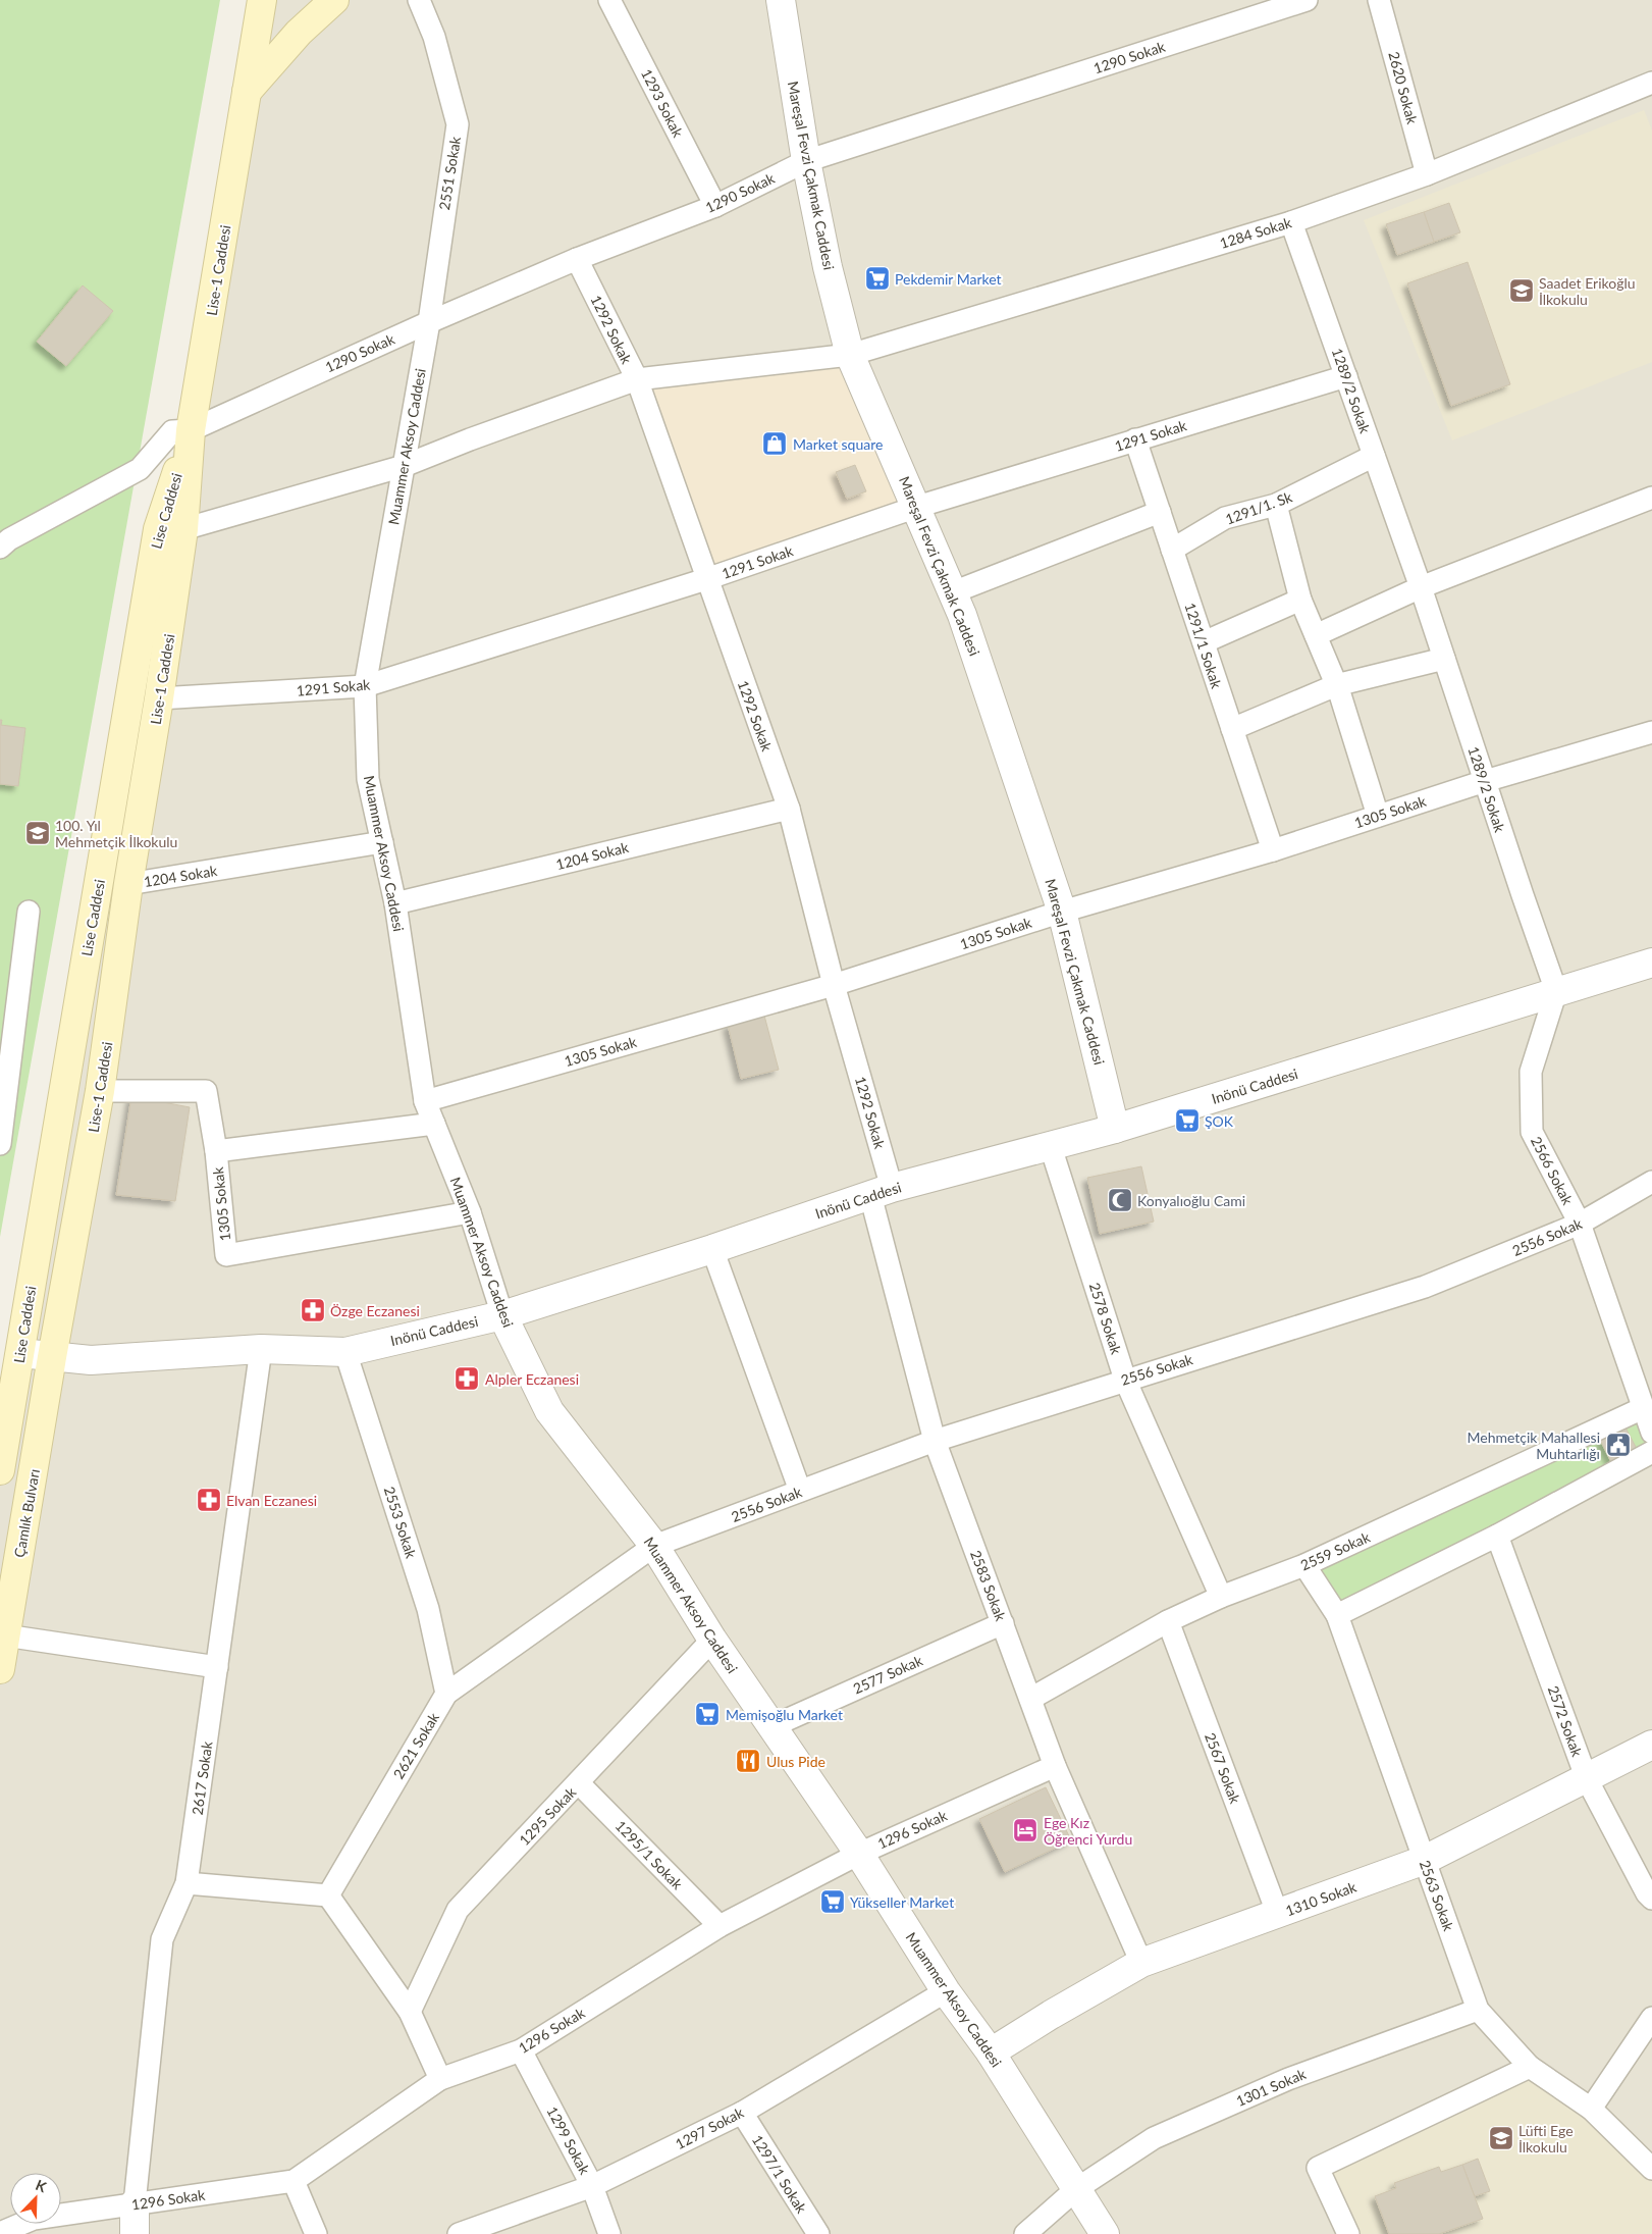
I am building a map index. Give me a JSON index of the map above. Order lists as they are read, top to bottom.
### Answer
{
  "streets": {
    "main road": ["Lise-1 Caddesi", "Lise Caddesi", "Çamlık Bulvarı"],
    "street": [
      "1290 Sokak",
      "2620 Sokak",
      "1293 Sokak",
      "2551 Sokak",
      "Mareşal Fevzi Çakmak Caddesi",
      "1284 Sokak",
      "1292 Sokak",
      "1289/2 Sokak",
      "1291 Sokak",
      "Muammer Aksoy Caddesi",
      "1291/1. Sk",
      "1291/1 Sokak",
      "1305 Sokak",
      "1204 Sokak",
      "Inönü Caddesi",
      "2566 Sokak",
      "2556 Sokak",
      "2578 Sokak",
      "2553 Sokak",
      "2559 Sokak",
      "2583 Sokak",
      "2577 Sokak",
      "2572 Sokak",
      "2621 Sokak",
      "2567 Sokak",
      "2617 Sokak",
      "1295 Sokak",
      "1296 Sokak",
      "1295/1 Sokak",
      "2563 Sokak",
      "1310 Sokak",
      "1301 Sokak",
      "1297 Sokak",
      "1299 Sokak",
      "1297/1 Sokak"
    ]
  },
  "crossings": [
    ["1290 Sokak", "1293 Sokak"],
    ["1290 Sokak", "2551 Sokak"],
    ["1290 Sokak", "Mareşal Fevzi Çakmak Caddesi"],
    ["1290 Sokak", "Lise-1 Caddesi"],
    ["1290 Sokak", "1292 Sokak"],
    ["1290 Sokak", "Muammer Aksoy Caddesi"],
    ["1290 Sokak", "Lise Caddesi"],
    ["2620 Sokak", "1284 Sokak"],
    ["2551 Sokak", "Muammer Aksoy Caddesi"],
    ["Mareşal Fevzi Çakmak Caddesi", "1284 Sokak"],
    ["Mareşal Fevzi Çakmak Caddesi", "1291 Sokak"],
    ["Mareşal Fevzi Çakmak Caddesi", "1305 Sokak"],
    ["Mareşal Fevzi Çakmak Caddesi", "Inönü Caddesi"],
    ["1284 Sokak", "Lise-1 Caddesi"],
    ["1284 Sokak", "1292 Sokak"],
    ["1284 Sokak", "1289/2 Sokak"],
    ["1284 Sokak", "Muammer Aksoy Caddesi"],
    ["Lise-1 Caddesi", "1291 Sokak"],
    ["Lise-1 Caddesi", "Lise Caddesi"],
    ["Lise-1 Caddesi", "1305 Sokak"],
    ["Lise-1 Caddesi", "1204 Sokak"],
    ["Lise-1 Caddesi", "Inönü Caddesi"],
    ["Lise-1 Caddesi", "Çamlık Bulvarı"],
    ["1292 Sokak", "1291 Sokak"],
    ["1292 Sokak", "1305 Sokak"],
    ["1292 Sokak", "1204 Sokak"],
    ["1292 Sokak", "Inönü Caddesi"],
    ["1292 Sokak", "2583 Sokak"],
    ["1289/2 Sokak", "1291 Sokak"],
    ["1289/2 Sokak", "1291/1. Sk"],
    ["1289/2 Sokak", "1305 Sokak"],
    ["1289/2 Sokak", "Inönü Caddesi"],
    ["1289/2 Sokak", "2566 Sokak"],
    ["1291 Sokak", "Muammer Aksoy Caddesi"],
    ["1291 Sokak", "1291/1 Sokak"],
    ["Muammer Aksoy Caddesi", "1305 Sokak"],
    ["Muammer Aksoy Caddesi", "1204 Sokak"],
    ["Muammer Aksoy Caddesi", "Inönü Caddesi"],
    ["Muammer Aksoy Caddesi", "2556 Sokak"],
    ["Muammer Aksoy Caddesi", "2577 Sokak"],
    ["Muammer Aksoy Caddesi", "2621 Sokak"],
    ["Muammer Aksoy Caddesi", "1295 Sokak"],
    ["Muammer Aksoy Caddesi", "1296 Sokak"],
    ["Muammer Aksoy Caddesi", "1310 Sokak"],
    ["Muammer Aksoy Caddesi", "1301 Sokak"],
    ["Muammer Aksoy Caddesi", "1297 Sokak"],
    ["1291/1. Sk", "1291/1 Sokak"],
    ["Lise Caddesi", "Inönü Caddesi"],
    ["1291/1 Sokak", "1305 Sokak"],
    ["Inönü Caddesi", "2566 Sokak"],
    ["Inönü Caddesi", "2578 Sokak"],
    ["Inönü Caddesi", "Çamlık Bulvarı"],
    ["Inönü Caddesi", "2553 Sokak"],
    ["Inönü Caddesi", "2583 Sokak"],
    ["Inönü Caddesi", "2617 Sokak"],
    ["2566 Sokak", "2556 Sokak"],
    ["2566 Sokak", "2559 Sokak"],
    ["2556 Sokak", "2578 Sokak"],
    ["2556 Sokak", "2583 Sokak"],
    ["2556 Sokak", "2621 Sokak"],
    ["2578 Sokak", "2559 Sokak"],
    ["2553 Sokak", "2621 Sokak"],
    ["2559 Sokak", "2583 Sokak"],
    ["2559 Sokak", "2567 Sokak"],
    ["2559 Sokak", "2563 Sokak"],
    ["2583 Sokak", "2577 Sokak"],
    ["2583 Sokak", "1296 Sokak"],
    ["2583 Sokak", "1310 Sokak"],
    ["2572 Sokak", "1310 Sokak"],
    ["2567 Sokak", "1310 Sokak"],
    ["2617 Sokak", "1296 Sokak"],
    ["1295 Sokak", "1295/1 Sokak"],
    ["1296 Sokak", "1295/1 Sokak"],
    ["1296 Sokak", "1299 Sokak"],
    ["2563 Sokak", "1310 Sokak"],
    ["2563 Sokak", "1301 Sokak"],
    ["1297 Sokak", "1299 Sokak"],
    ["1297 Sokak", "1297/1 Sokak"]
  ],
  "places": {
    "supermarket": [
      "Pekdemir Market",
      "ŞOK",
      "Memişoğlu Market",
      "Yükseller Market"
    ],
    "school or university": ["Saadet Erikoğlu İlkokulu", "100. Yıl Mehmetçik İlkokulu", "Lüfti Ege İlkokulu"],
    "shop": ["Market square"],
    "mosque": ["Konyalıoğlu Cami"],
    "pharmacy": ["Özge Eczanesi", "Alpler Eczanesi", "Elvan Eczanesi"],
    "public building": ["Mehmetçik Mahallesi Muhtarlığı"],
    "restaurant": ["Ulus Pide"],
    "hotel": ["Ege Kız Öğrenci Yurdu"]
  },
  "north": "top right"
}
